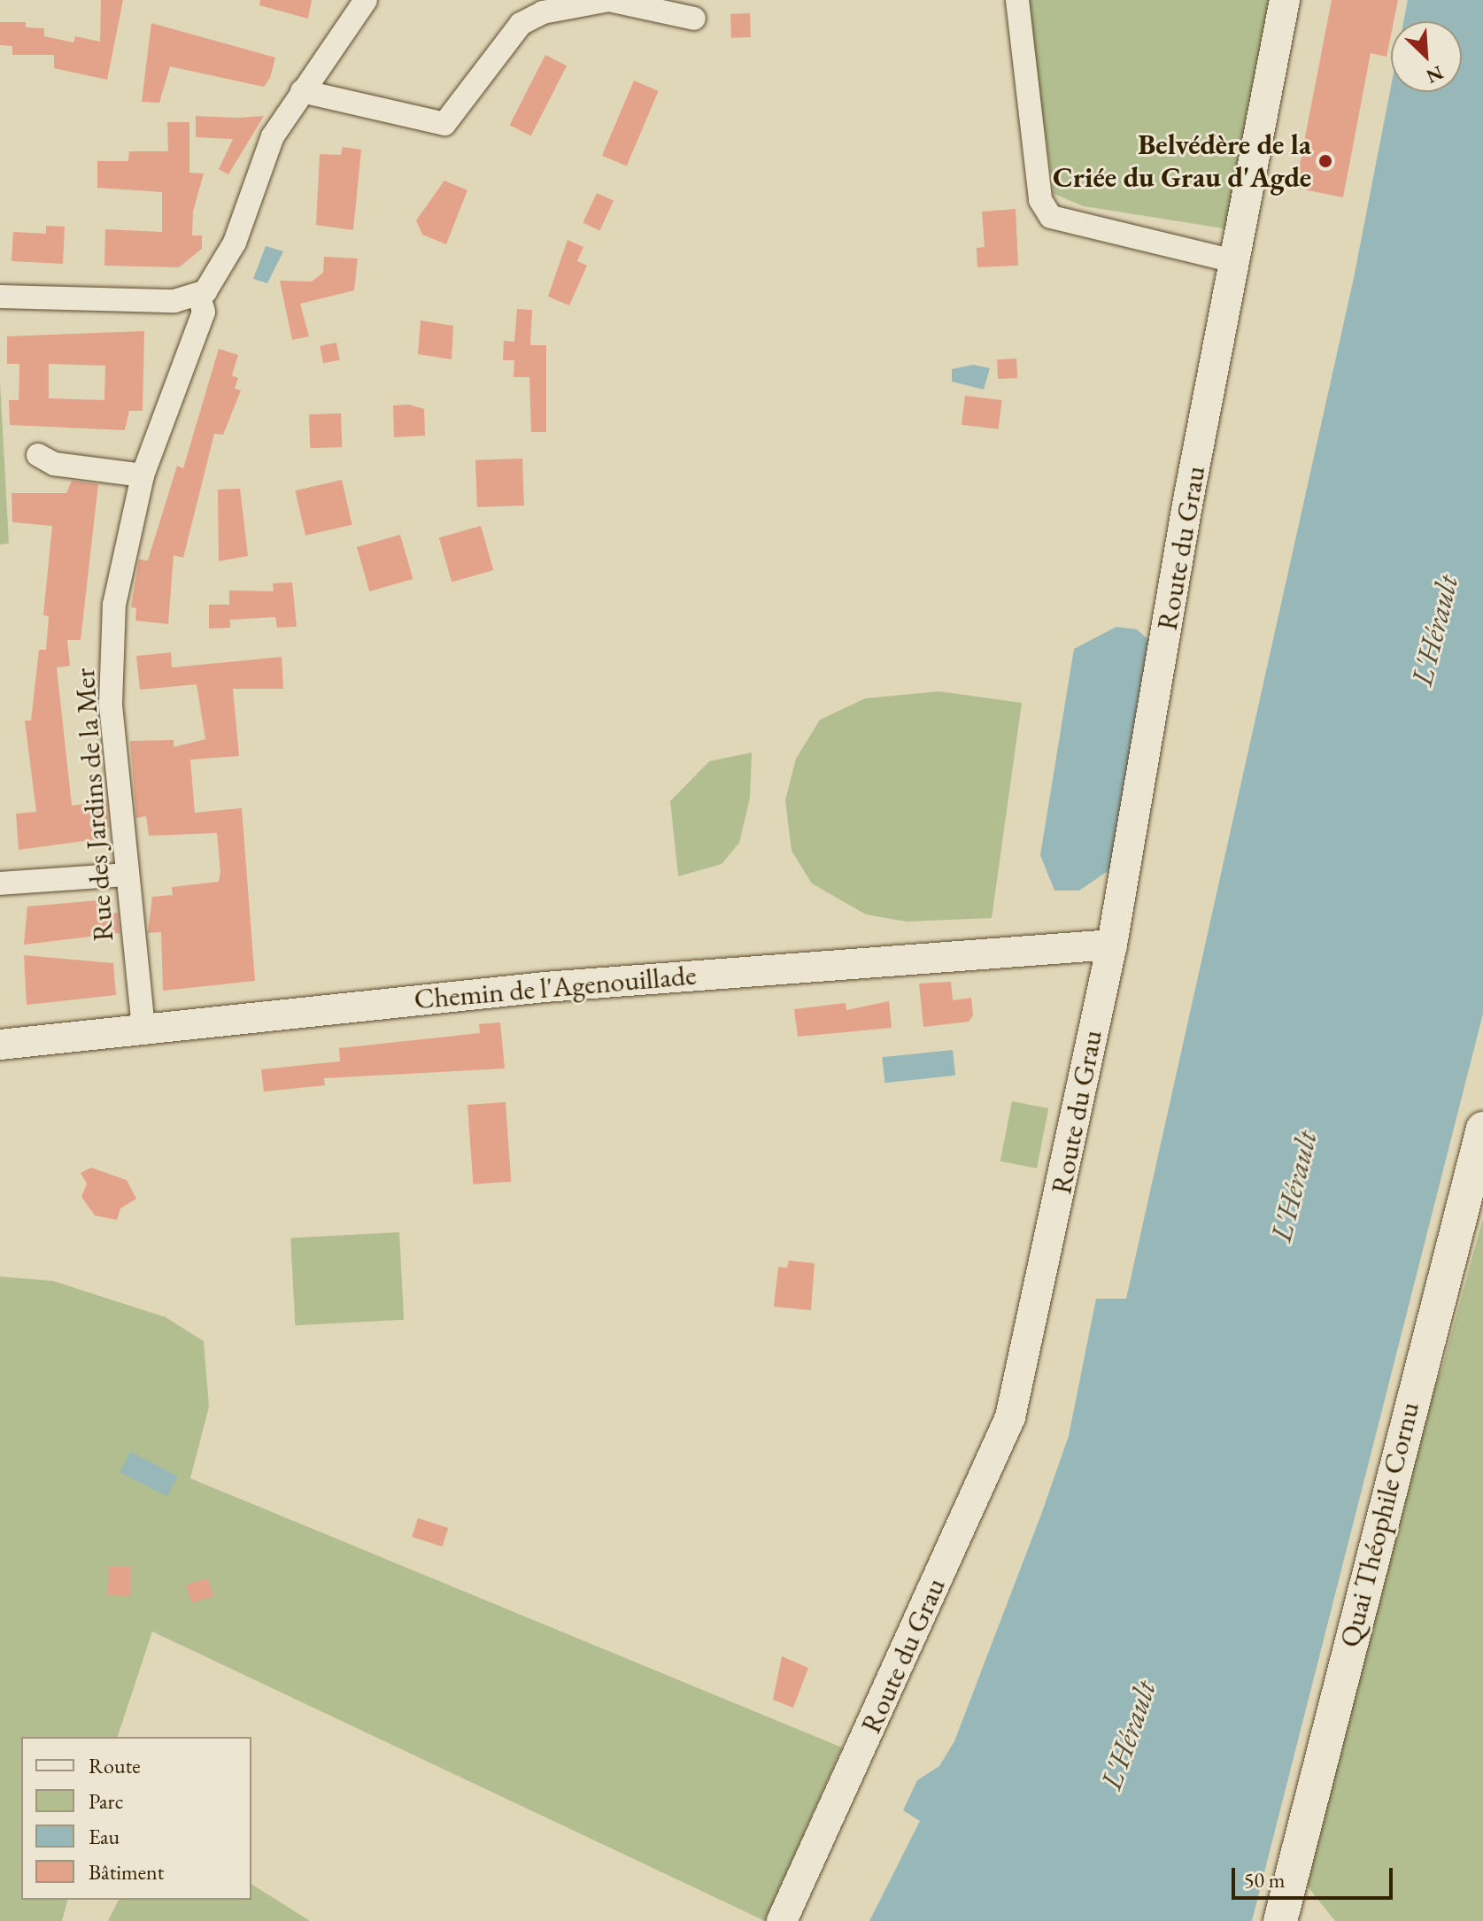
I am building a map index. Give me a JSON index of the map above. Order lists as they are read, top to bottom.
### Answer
{
  "streets": {
    "main road": ["Quai Théophile Cornu"],
    "street": ["Route du Grau", "Rue des Jardins de la Mer", "Chemin de l'Agenouillade"]
  },
  "crossings": [
    ["Route du Grau", "Chemin de l'Agenouillade"],
    ["Rue des Jardins de la Mer", "Chemin de l'Agenouillade"]
  ],
  "water": ["L'Hérault"],
  "places": ["Belvédère de la Criée du Grau d'Agde"],
  "legend": [
    "Route",
    "Parc",
    "Eau",
    "Bâtiment"
  ],
  "scale_bar": "50 m",
  "north": "bottom right"
}
